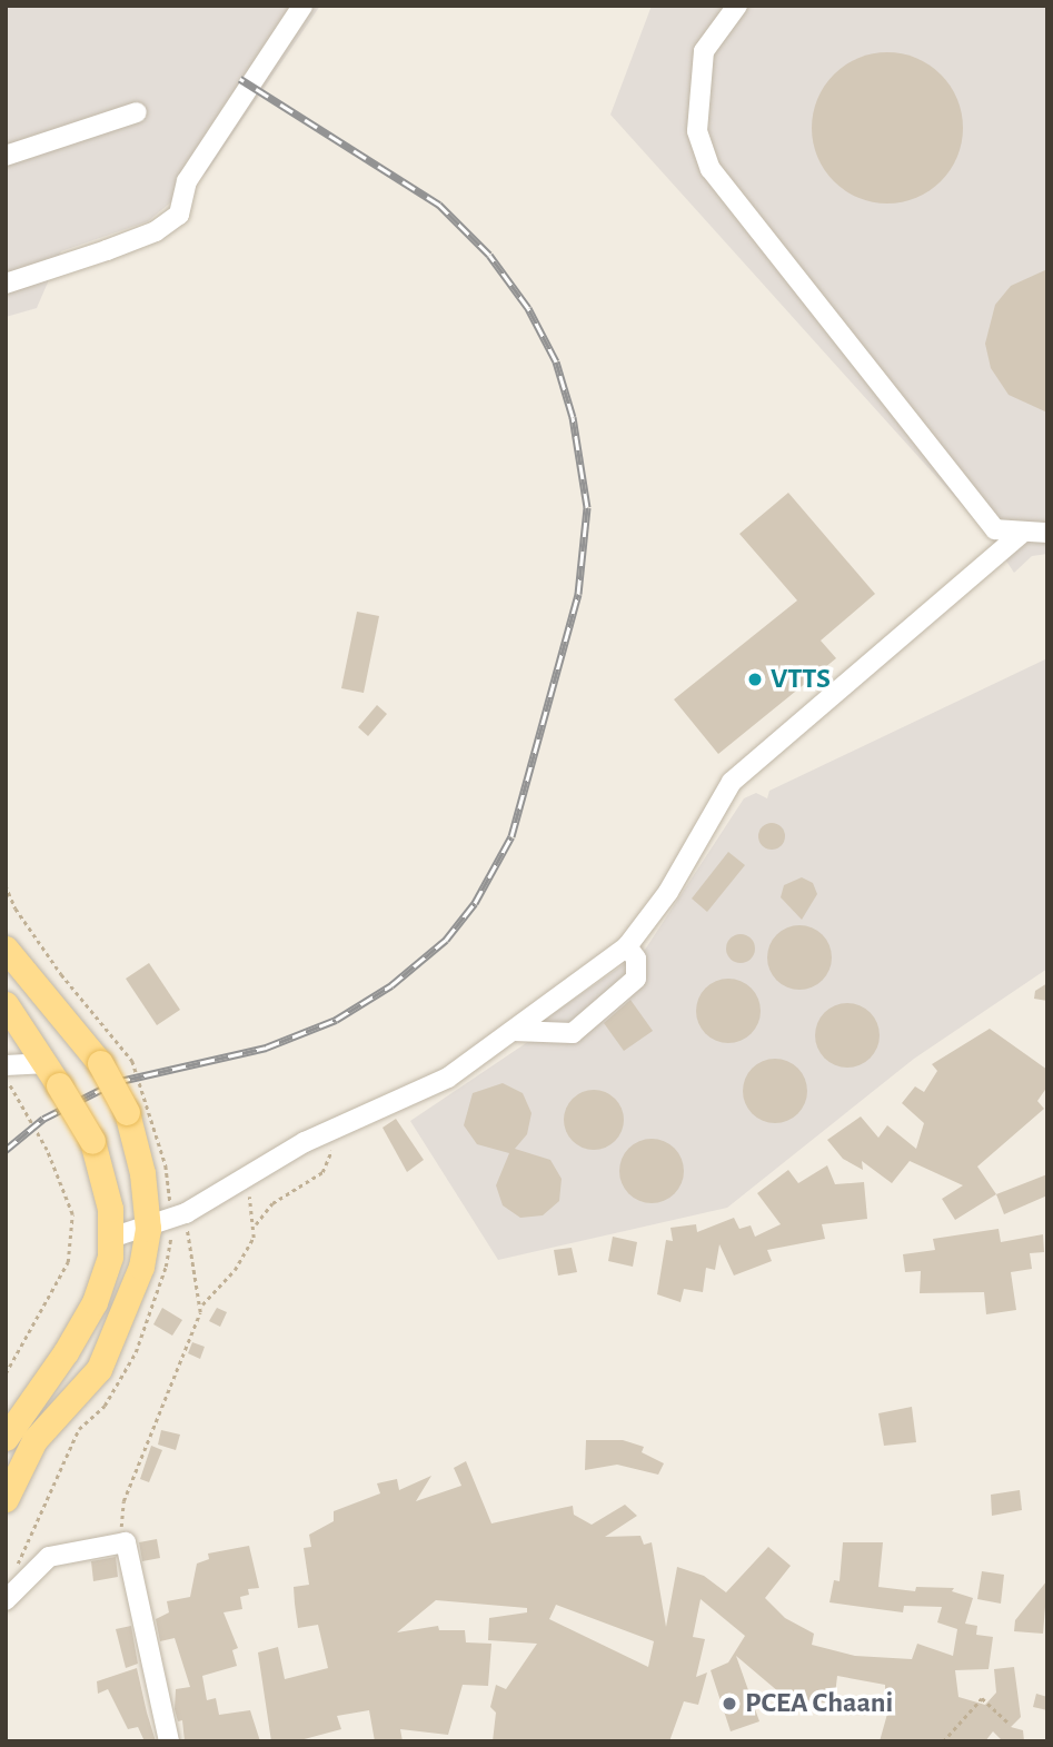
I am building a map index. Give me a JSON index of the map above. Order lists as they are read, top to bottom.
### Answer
{
  "places": ["VTTS", "PCEA Chaani"]
}
